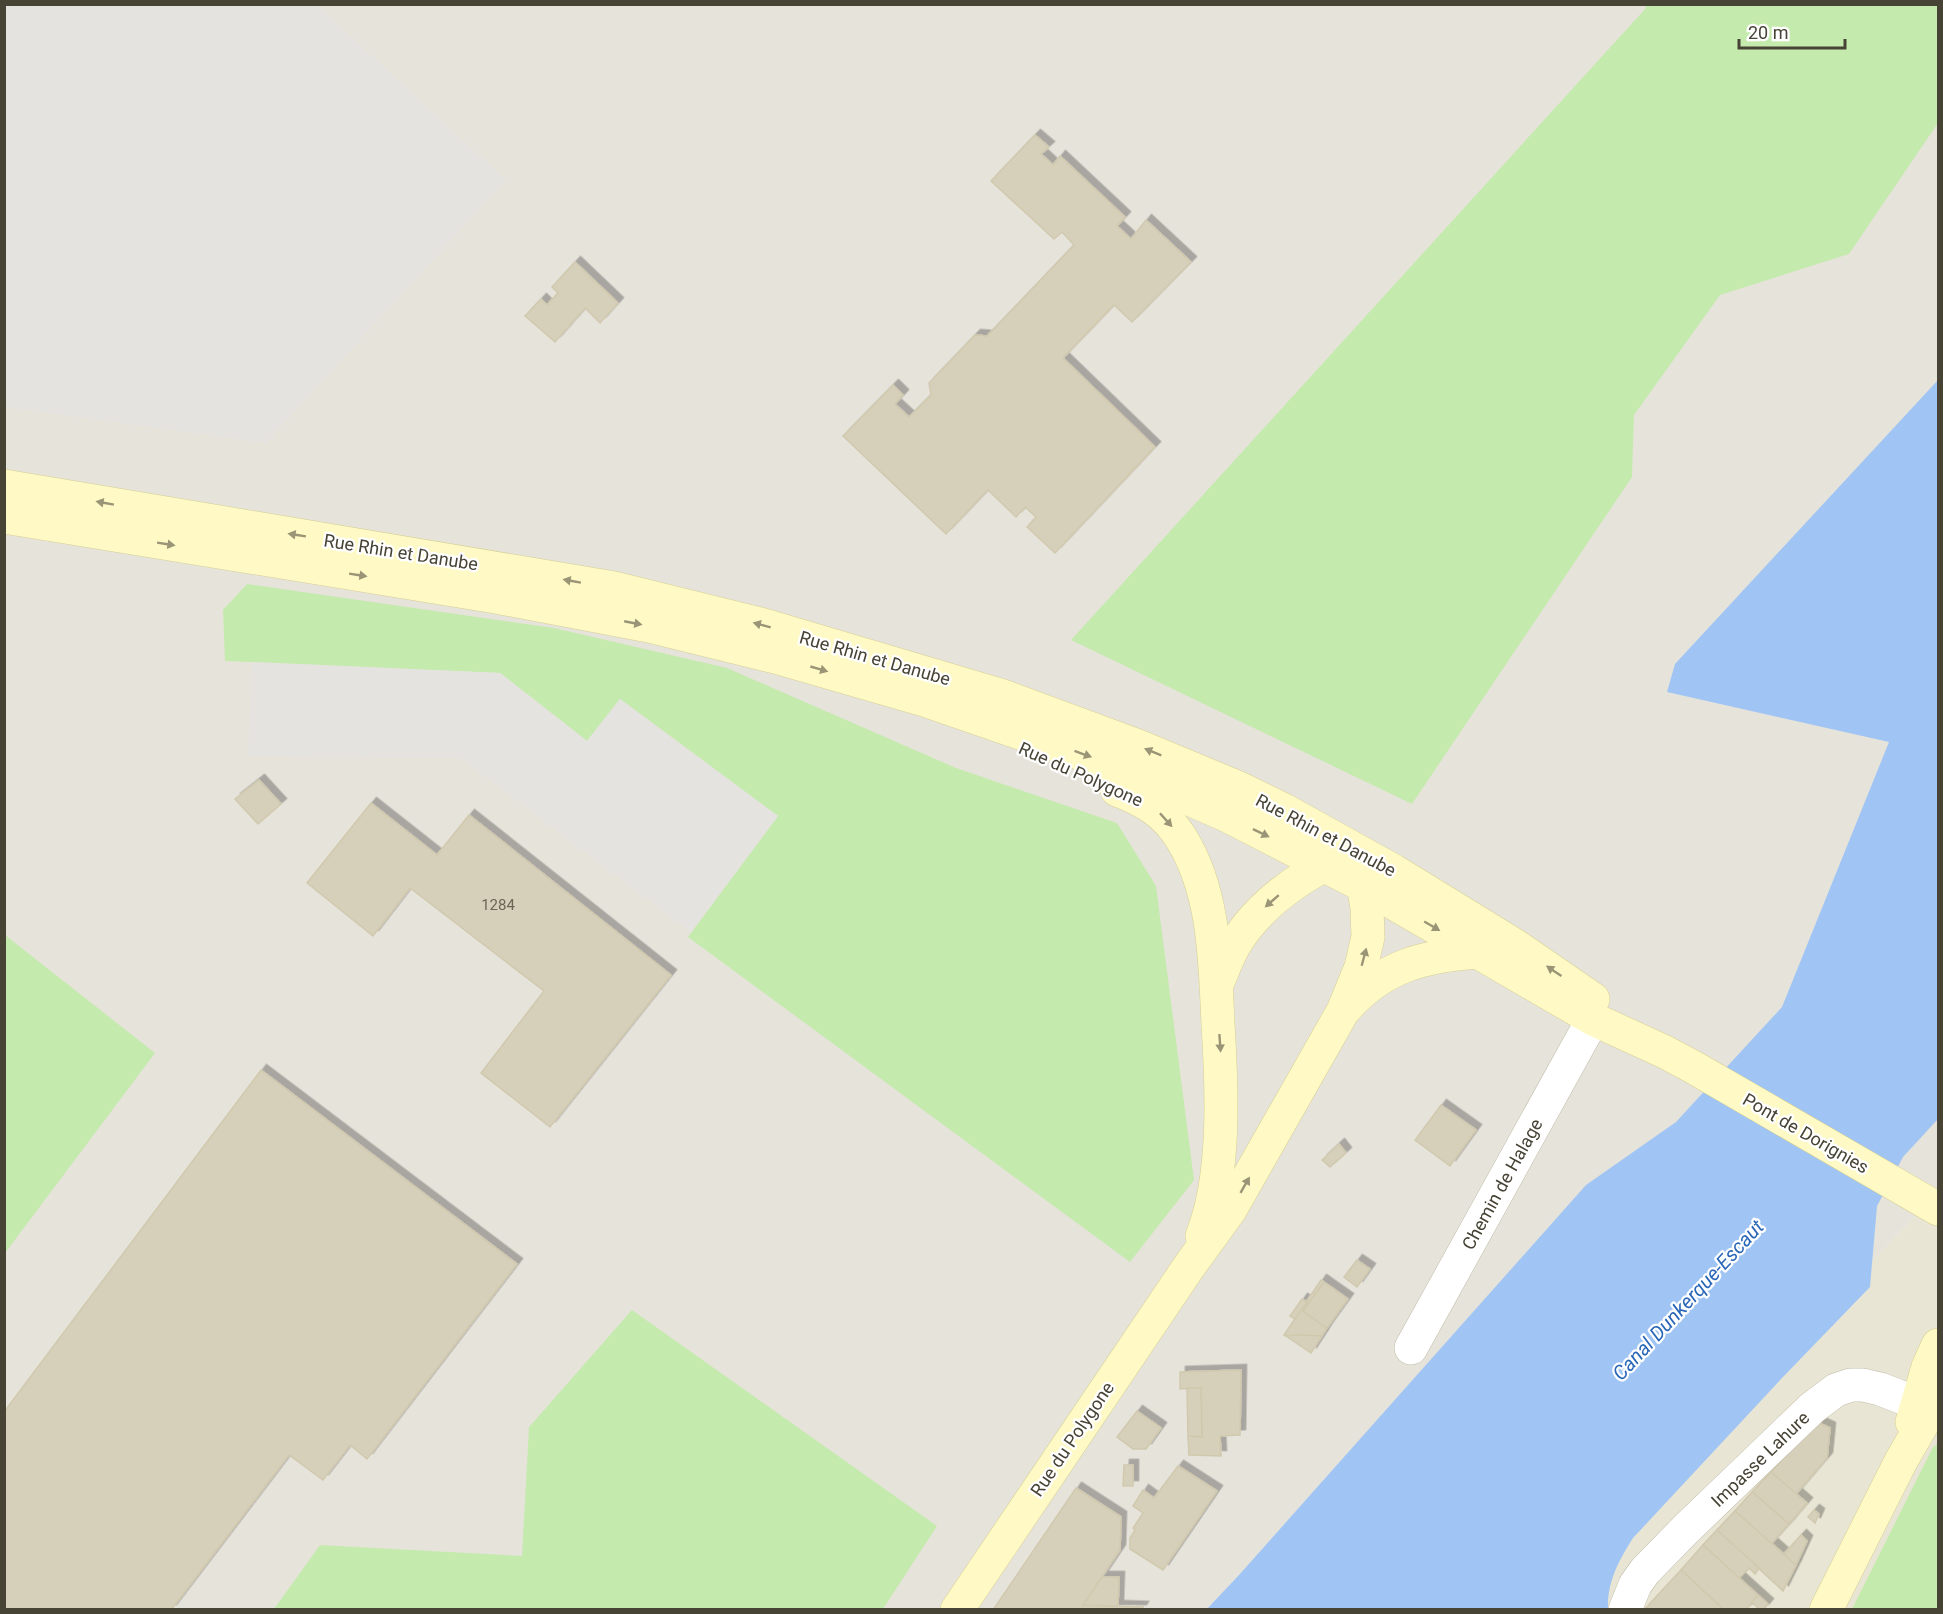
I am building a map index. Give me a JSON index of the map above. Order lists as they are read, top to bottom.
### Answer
{
  "streets": {
    "main road": ["Rue Rhin et Danube", "Rue du Polygone", "Pont de Dorignies"],
    "street": ["Chemin de Halage", "Impasse Lahure"]
  },
  "crossings": [
    ["Rue Rhin et Danube", "Rue du Polygone"],
    ["Rue Rhin et Danube", "Pont de Dorignies"],
    ["Rue Rhin et Danube", "Chemin de Halage"]
  ],
  "water": ["Canal Dunkerque-Escaut"],
  "house_numbers": ["1284"],
  "scale_bar": "20 m"
}
